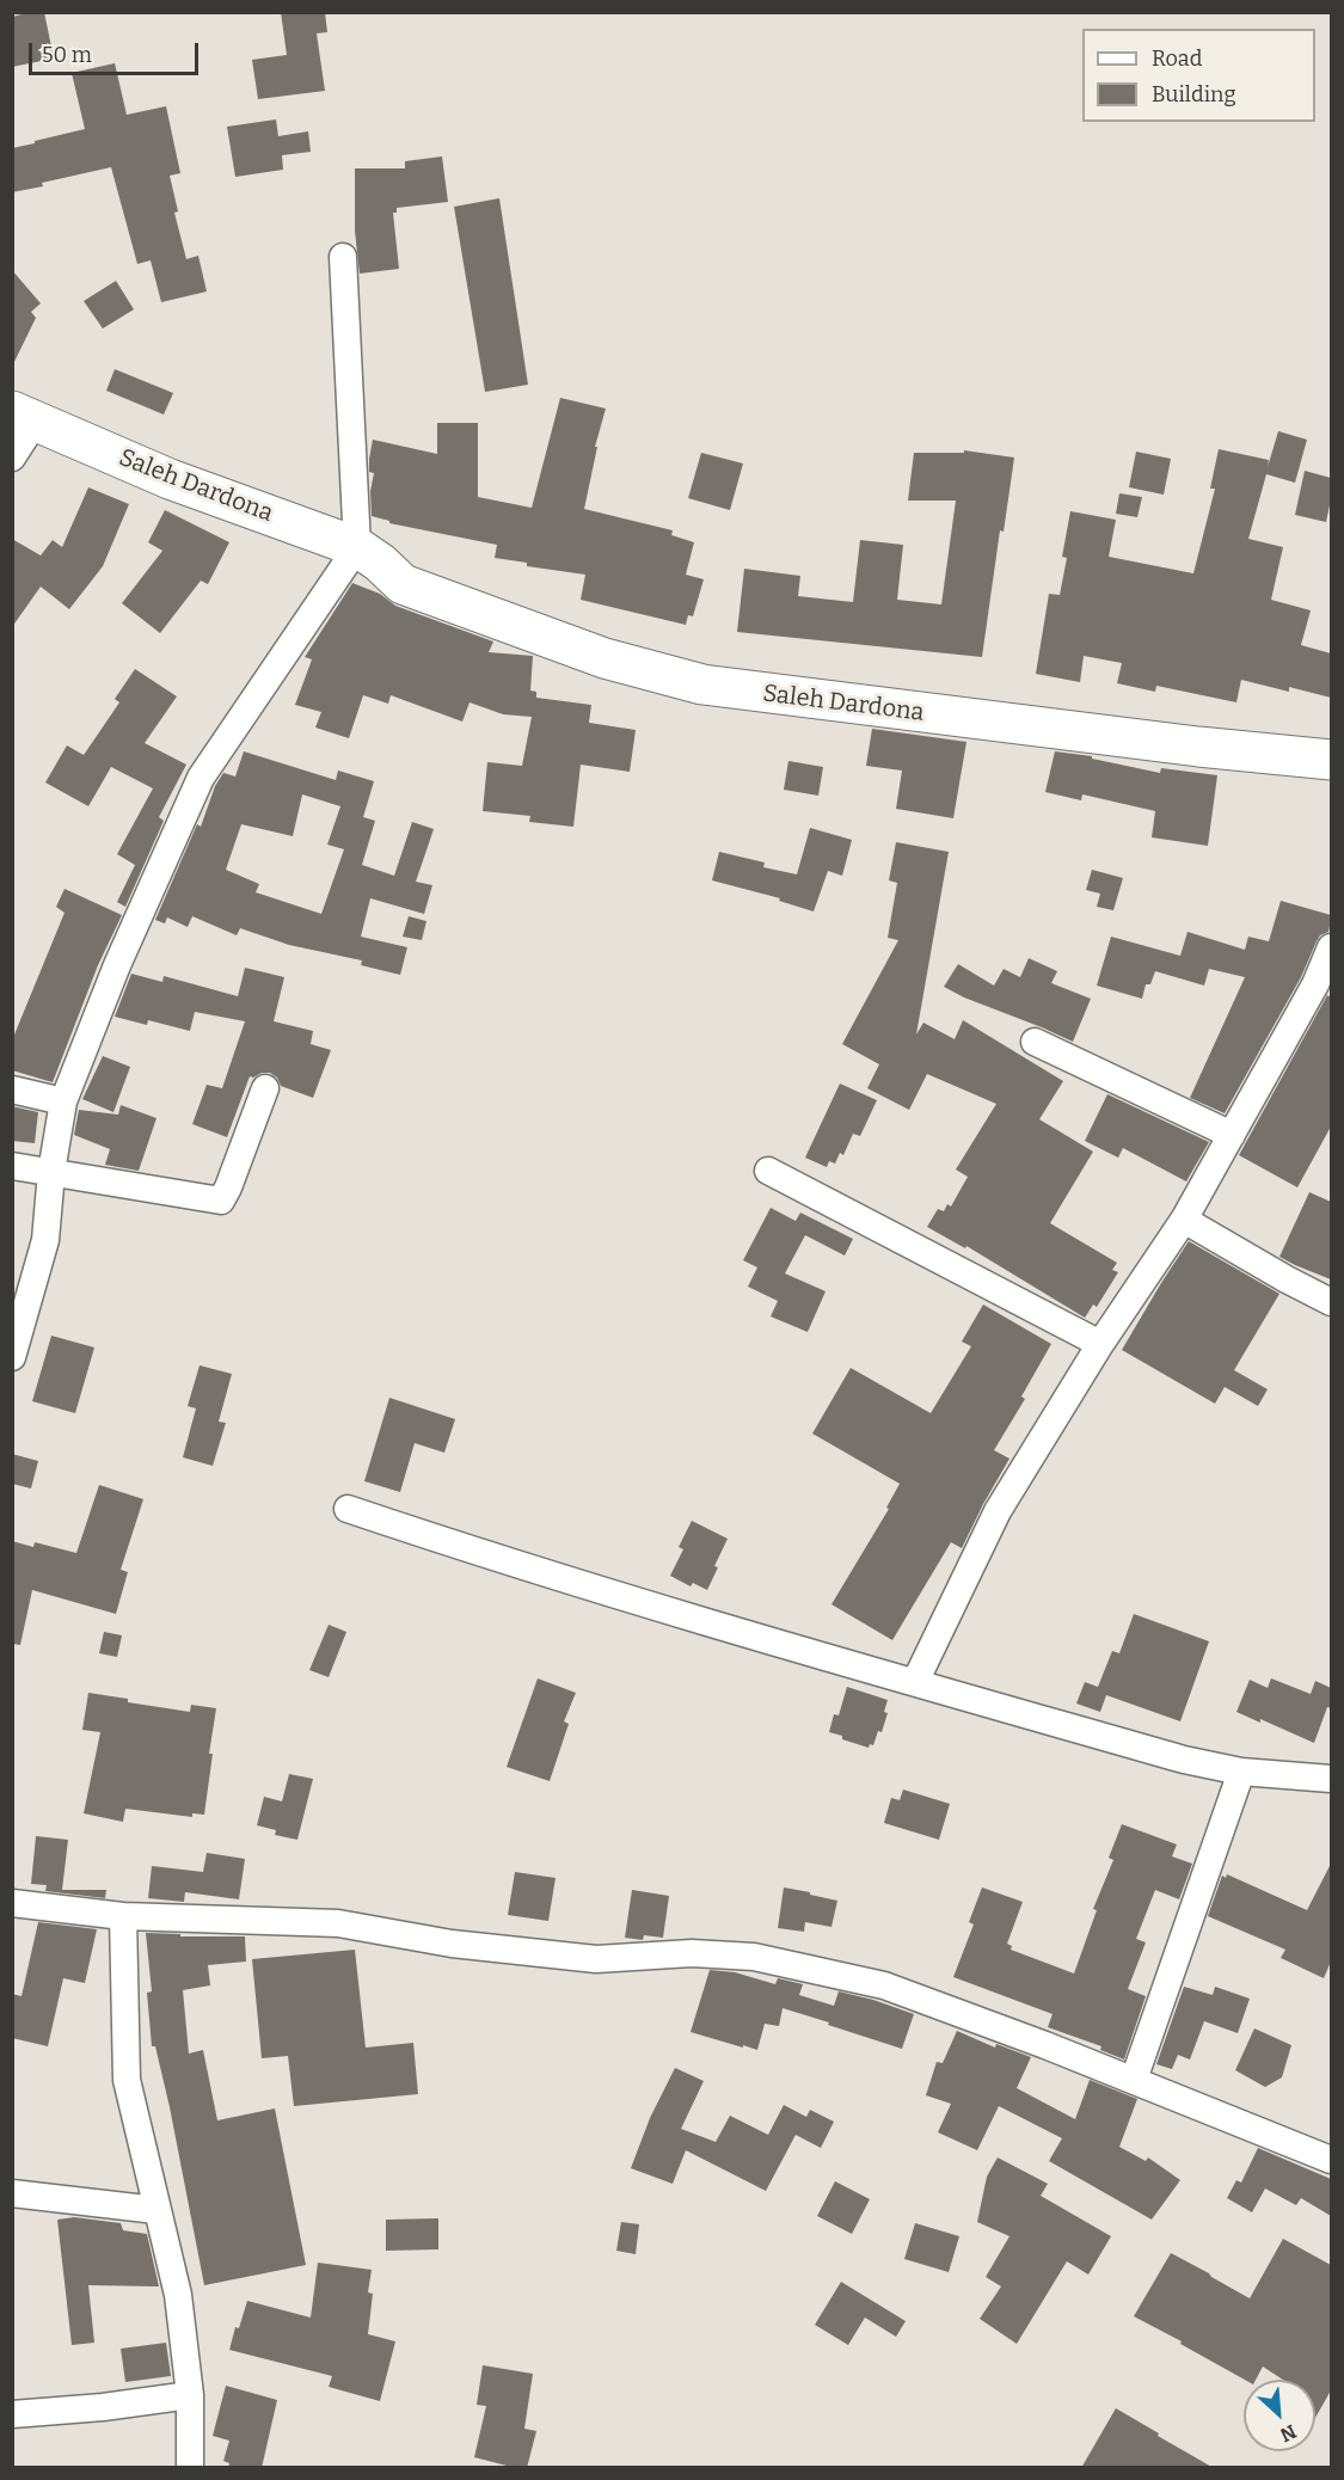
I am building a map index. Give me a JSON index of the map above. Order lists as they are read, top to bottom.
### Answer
{
  "streets": {
    "street": ["Saleh Dardona"]
  },
  "legend": ["Road", "Building"],
  "scale_bar": "50 m",
  "north": "bottom right"
}
